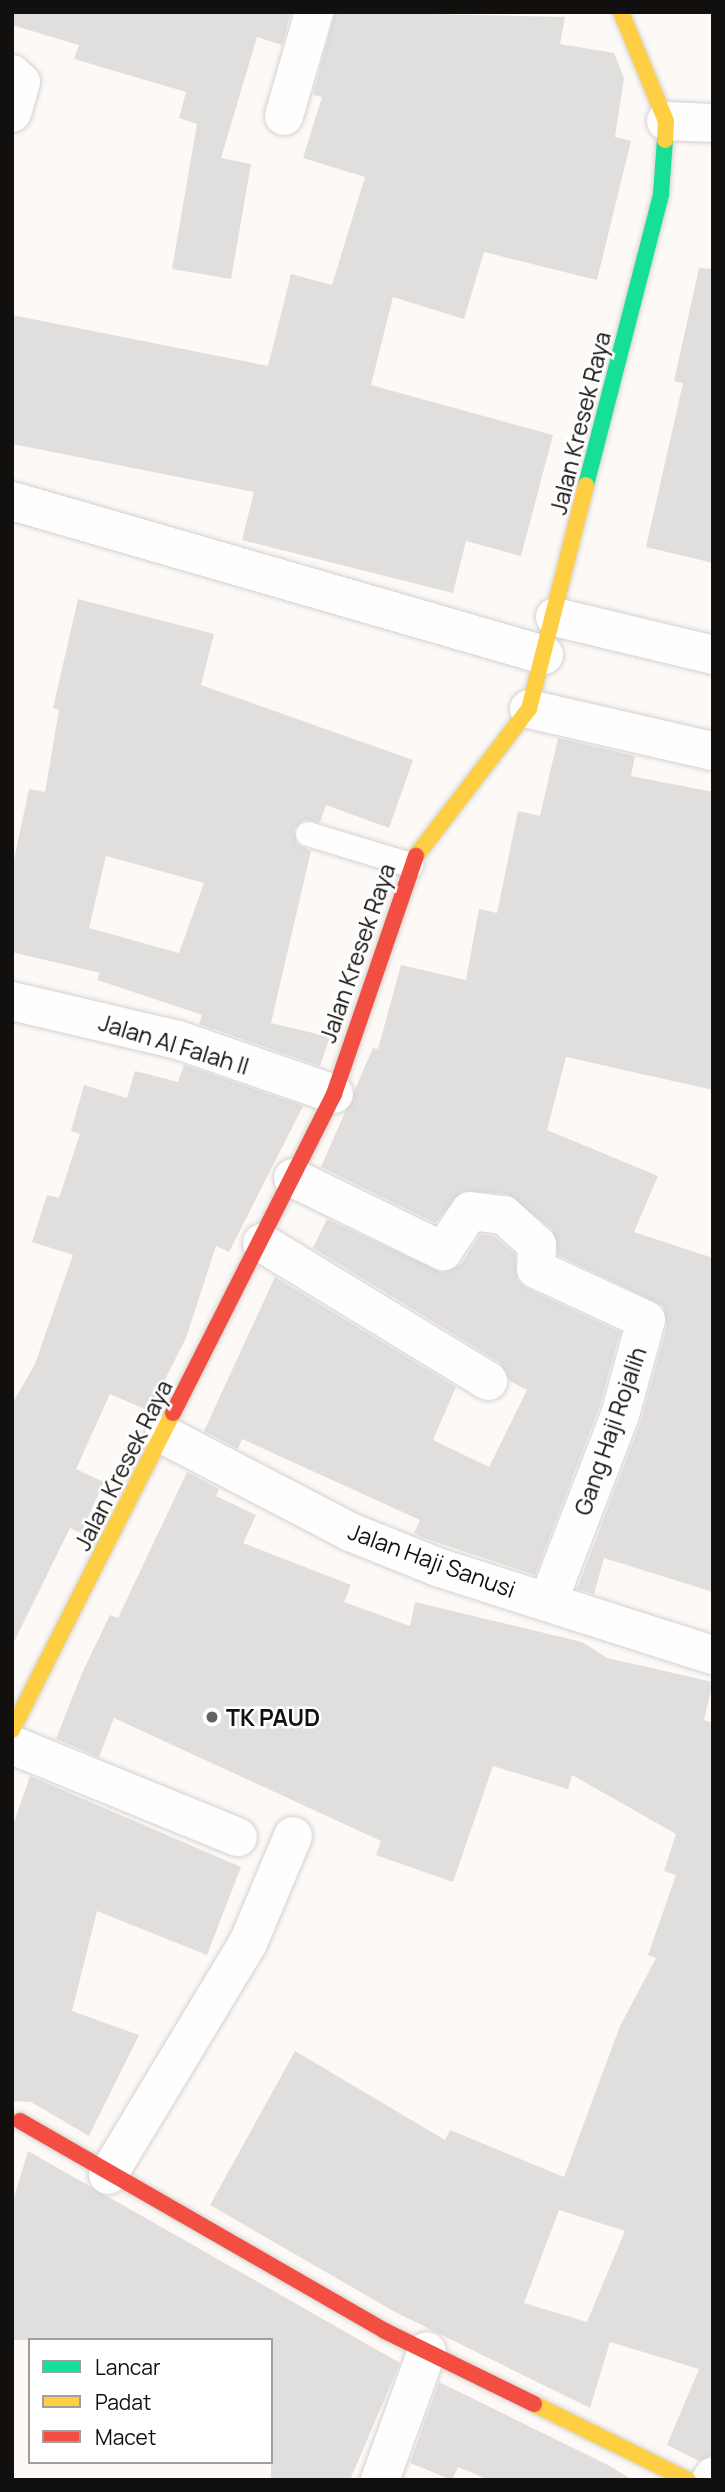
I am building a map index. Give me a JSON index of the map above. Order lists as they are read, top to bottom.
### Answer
{
  "streets": {
    "street": [
      "Jalan Kresek Raya",
      "Jalan Al Falah II",
      "Gang Haji Rojalih",
      "Jalan Haji Sanusi"
    ]
  },
  "crossings": [
    ["Jalan Kresek Raya", "Jalan Al Falah II"],
    ["Jalan Kresek Raya", "Gang Haji Rojalih"],
    ["Jalan Kresek Raya", "Jalan Haji Sanusi"],
    ["Gang Haji Rojalih", "Jalan Haji Sanusi"]
  ],
  "places": ["TK PAUD"],
  "legend": ["Lancar", "Padat", "Macet"]
}
